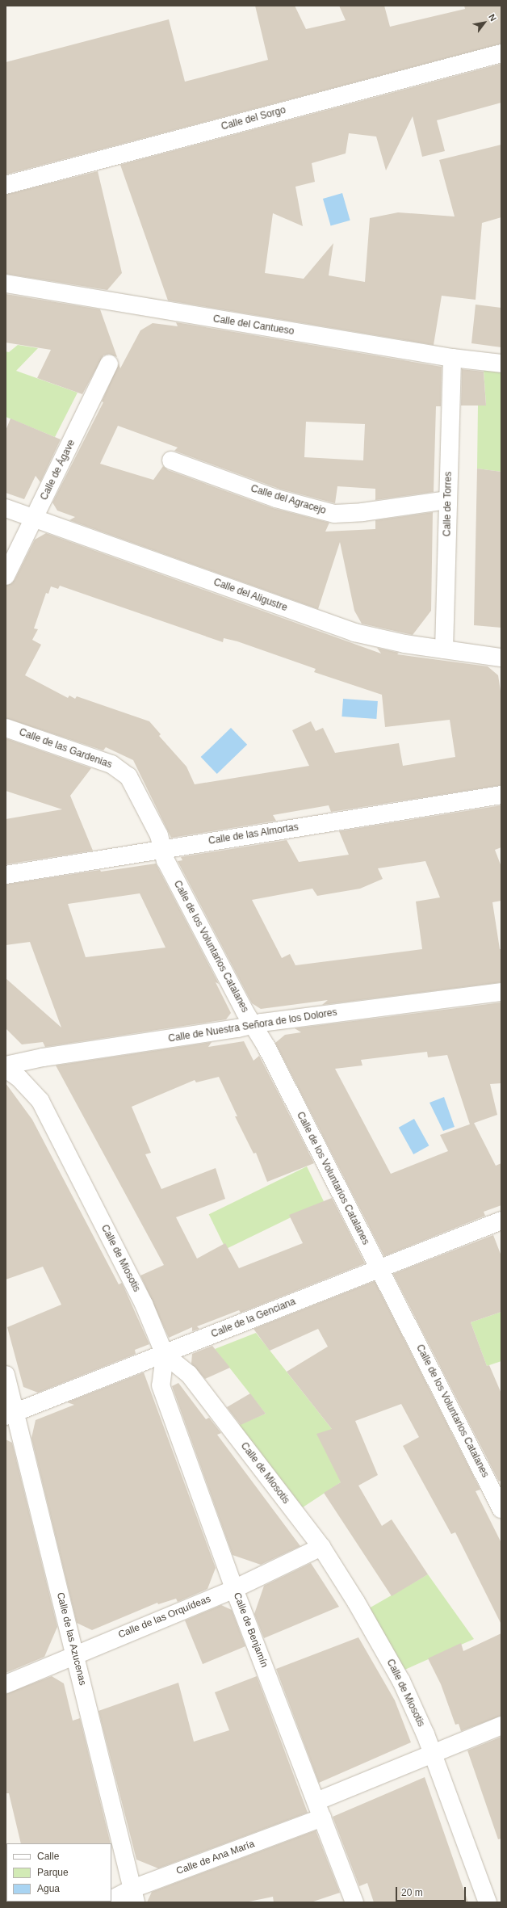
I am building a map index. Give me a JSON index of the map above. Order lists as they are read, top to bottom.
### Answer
{
  "streets": {
    "street": [
      "Calle del Sorgo",
      "Calle del Cantueso",
      "Calle de Ágave",
      "Calle del Agracejo",
      "Calle de Torres",
      "Calle del Aligustre",
      "Calle de las Gardenias",
      "Calle de las Almortas",
      "Calle de los Voluntarios Catalanes",
      "Calle de Nuestra Señora de los Dolores",
      "Calle de Miosotis",
      "Calle de la Genciana",
      "Calle de las Orquídeas",
      "Calle de Benjamín",
      "Calle de las Azucenas",
      "Calle de Ana María"
    ]
  },
  "crossings": [
    ["Calle del Cantueso", "Calle de Torres"],
    ["Calle de Ágave", "Calle del Aligustre"],
    ["Calle del Agracejo", "Calle de Torres"],
    ["Calle de Torres", "Calle del Aligustre"],
    ["Calle de las Gardenias", "Calle de los Voluntarios Catalanes"],
    ["Calle de las Almortas", "Calle de los Voluntarios Catalanes"],
    ["Calle de los Voluntarios Catalanes", "Calle de Nuestra Señora de los Dolores"],
    ["Calle de los Voluntarios Catalanes", "Calle de la Genciana"],
    ["Calle de Miosotis", "Calle de la Genciana"],
    ["Calle de Miosotis", "Calle de las Orquídeas"],
    ["Calle de Miosotis", "Calle de Benjamín"],
    ["Calle de la Genciana", "Calle de Benjamín"],
    ["Calle de la Genciana", "Calle de las Azucenas"],
    ["Calle de las Orquídeas", "Calle de Benjamín"],
    ["Calle de las Orquídeas", "Calle de las Azucenas"],
    ["Calle de Benjamín", "Calle de Ana María"],
    ["Calle de las Azucenas", "Calle de Ana María"]
  ],
  "legend": ["Calle", "Parque", "Agua"],
  "scale_bar": "20 m",
  "north": "top right"
}
